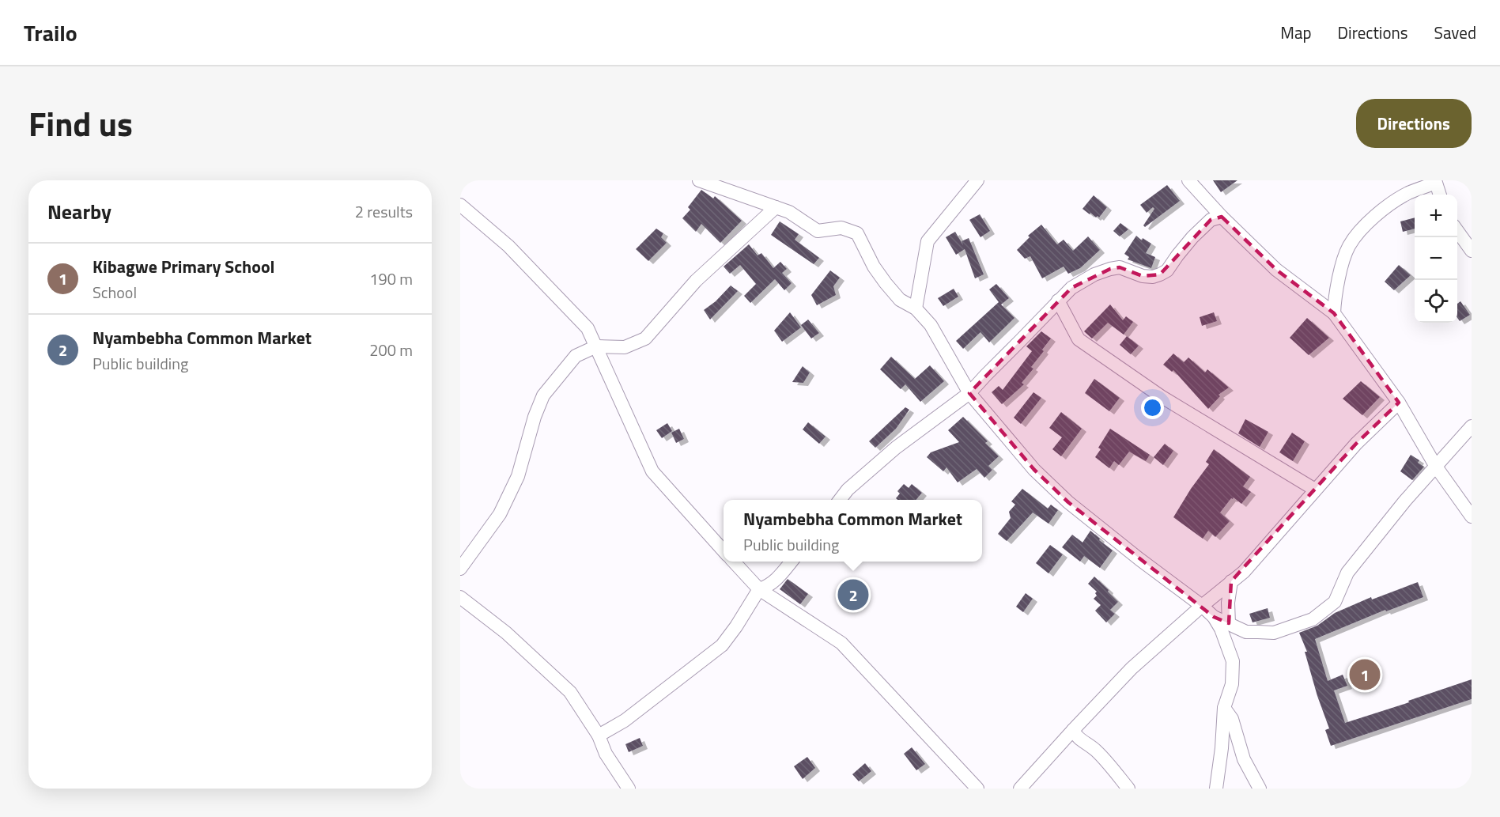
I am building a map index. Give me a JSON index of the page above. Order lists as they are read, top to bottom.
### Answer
{
  "page": {
    "header": "Trailo",
    "nav": ["Map", "Directions", "Saved"],
    "title": "Find us",
    "buttons": "Directions",
    "heading": ["Nearby", "2 results"],
    "map_buttons": ["+", "−"],
    "list": [
      {
        "mark": "1",
        "name": "Kibagwe Primary School",
        "note": "School",
        "value": "190 m"
      },
      {
        "mark": "2",
        "name": "Nyambebha Common Market",
        "note": "Public building",
        "value": "200 m"
      }
    ],
    "popup": ["Nyambebha Common Market", "Public building"],
    "pins": ["2", "1"]
  }
}
